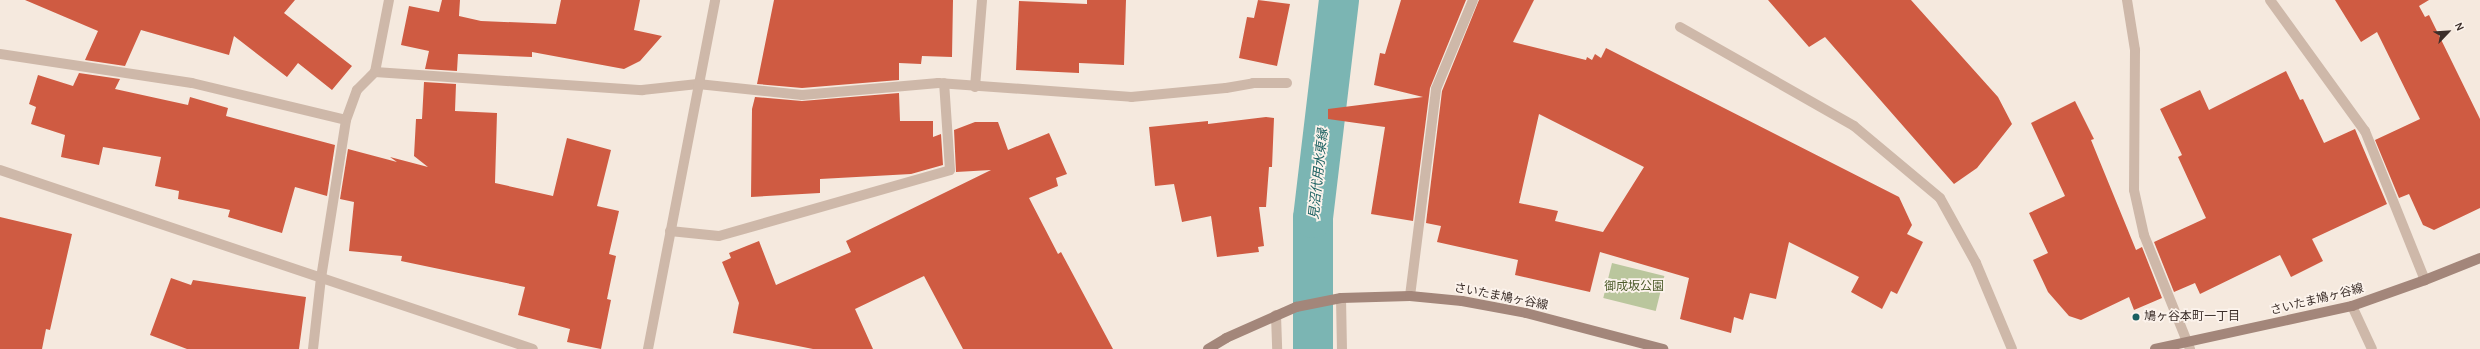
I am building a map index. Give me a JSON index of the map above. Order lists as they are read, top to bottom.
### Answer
{
  "streets": {
    "main road": ["さいたま鳩ヶ谷線"]
  },
  "water": ["見沼代用水東縁"],
  "parks": ["御成坂公園"],
  "places": ["鳩ヶ谷本町一丁目"],
  "north": "top right"
}
